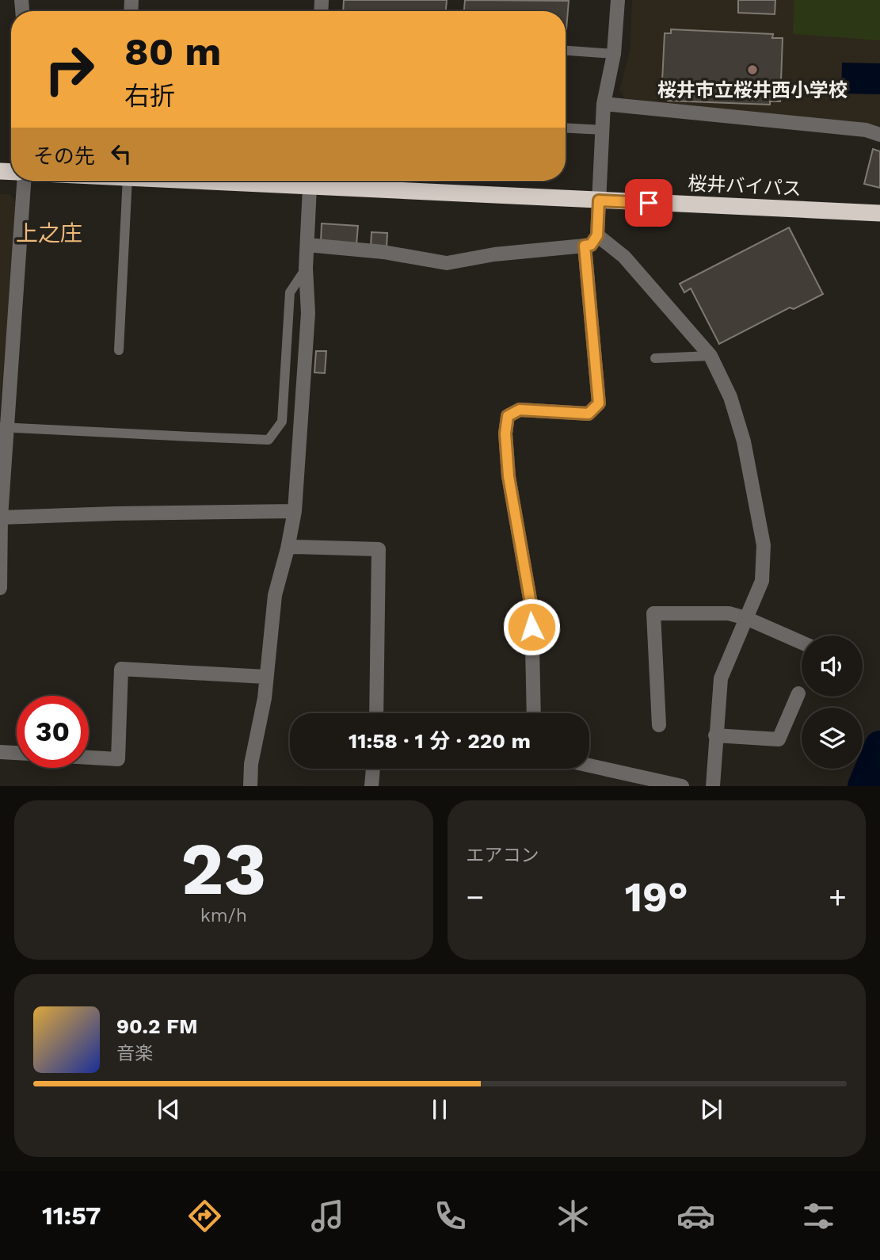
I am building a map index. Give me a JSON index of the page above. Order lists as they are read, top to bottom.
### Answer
{
  "streets": {
    "highway": ["桜井バイパス"]
  },
  "districts": ["上之庄"],
  "places": ["桜井市立桜井西小学校"],
  "page": {
    "turn": ["80 m", "右折"],
    "then": "その先",
    "limit": "30",
    "trip": "11:58 · 1 分 · 220 m",
    "tile": [
      ["23", "km/h"],
      "エアコン"
    ],
    "heat": ["−", "19°", "+"],
    "song": ["90.2 FM", "音楽"],
    "tabs": "11:57"
  }
}
